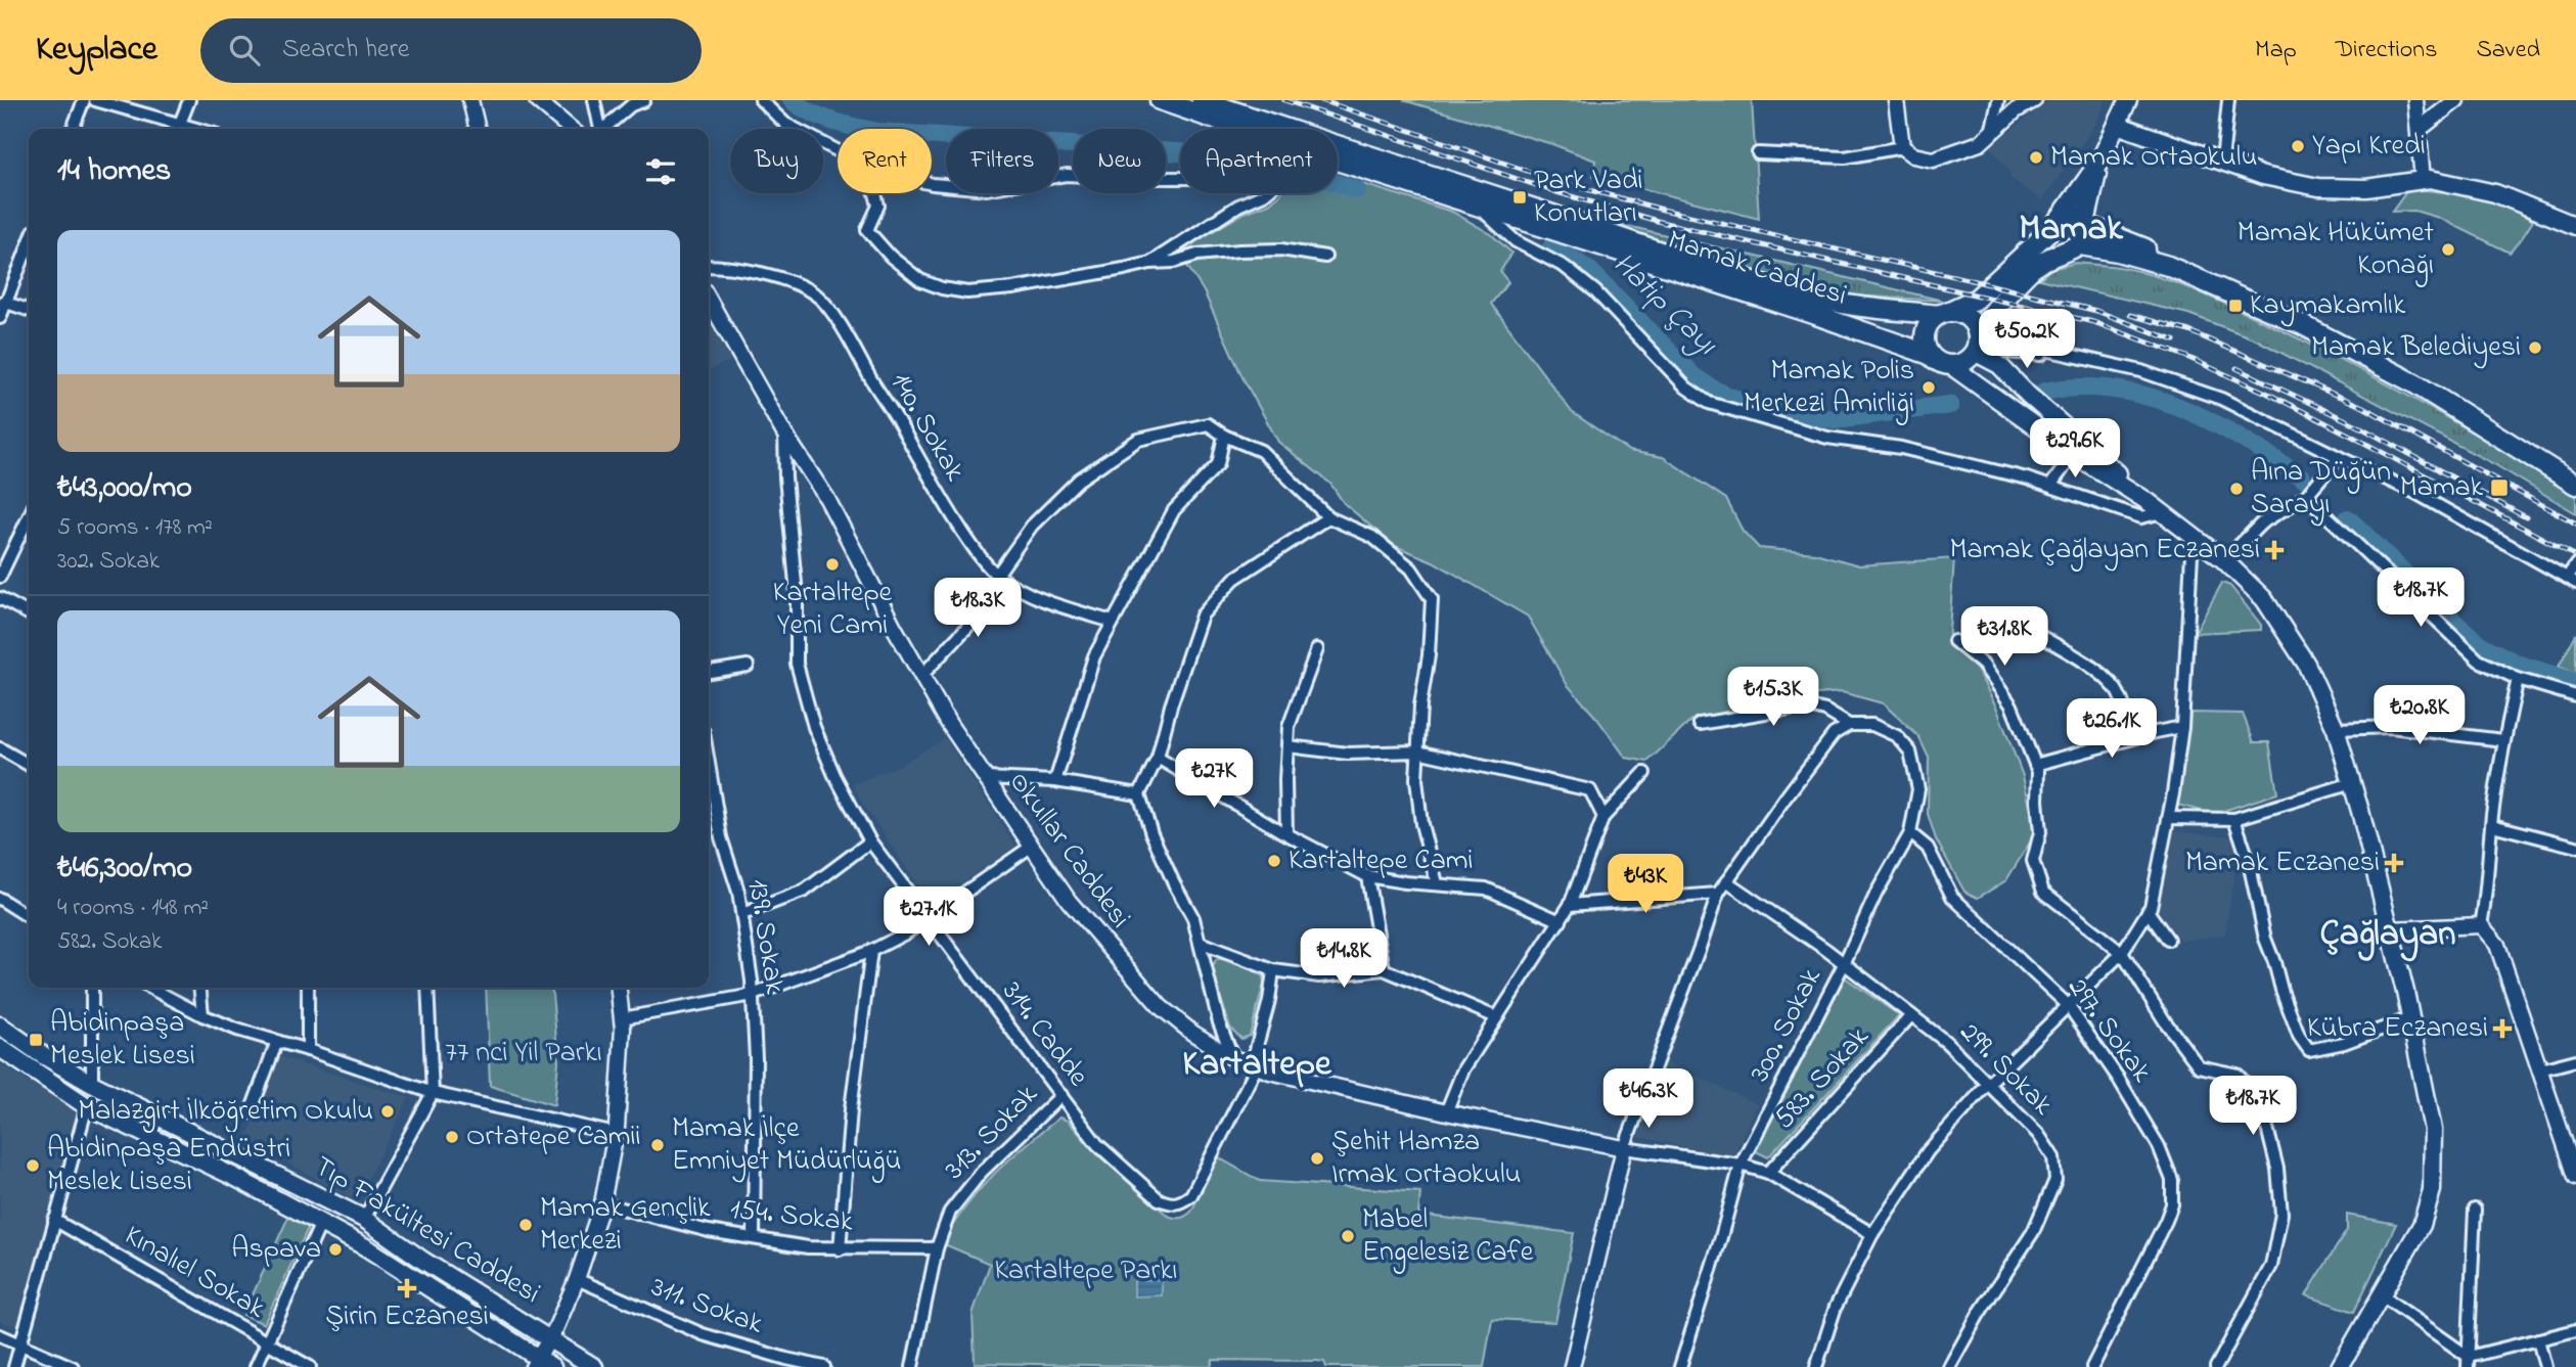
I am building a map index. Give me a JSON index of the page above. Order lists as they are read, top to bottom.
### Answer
{
  "streets": {
    "main road": ["Mamak Caddesi", "Tıp Fakültesi Caddesi"],
    "street": [
      "140. Sokak",
      "Okullar Caddesi",
      "139. Sokak",
      "300. Sokak",
      "297. Sokak",
      "314. Cadde",
      "299. Sokak",
      "583. Sokak",
      "313. Sokak",
      "154. Sokak",
      "Kınalıel Sokak",
      "311. Sokak"
    ]
  },
  "crossings": [
    ["Okullar Caddesi", "314. Cadde"],
    ["139. Sokak", "154. Sokak"],
    ["300. Sokak", "297. Sokak"],
    ["300. Sokak", "299. Sokak"],
    ["314. Cadde", "313. Sokak"],
    ["299. Sokak", "583. Sokak"],
    ["313. Sokak", "154. Sokak"]
  ],
  "districts": ["Mamak", "Çağlayan", "Kartaltepe"],
  "water": ["Hatip Çayı"],
  "parks": ["77 nci Yil Parkı", "Kartaltepe Parkı"],
  "places": {
    "other": [
      "Yapı Kredi",
      "Mamak Ortaokulu",
      "Mamak Hükümet Konağı",
      "Mamak Belediyesi",
      "Mamak Polis Merkezi Amirliği",
      "Aına Düğün Sarayı",
      "Kartaltepe Yeni Cami",
      "Kartaltepe Cami",
      "Malazgirt İlköğretim Okulu",
      "Ortatepe Camii",
      "Mamak İlçe Emniyet Müdürlüğü",
      "Şehit Hamza Irmak Ortaokulu",
      "Abidinpaşa Endüstri Meslek Lisesi",
      "Mamak Gençlik Merkezi",
      "Mabel Engelesiz Cafe",
      "Aspava"
    ],
    "transit": [
      "Park Vadi Konutları",
      "Kaymakamlık",
      "Mamak",
      "Abidinpaşa Meslek Lisesi"
    ],
    "health": [
      "Mamak Çağlayan Eczanesi",
      "Mamak Eczanesi",
      "Kübra Eczanesi",
      "Şirin Eczanesi"
    ]
  },
  "page": {
    "header": "Keyplace",
    "search": "Search here",
    "nav": ["Map", "Directions", "Saved"],
    "chip": [
      "Buy",
      "Rent",
      "Filters",
      "New",
      "Apartment"
    ],
    "heading": "14 homes",
    "list": [
      {
        "name": "₺43,000/mo",
        "note": "5 rooms · 178 m² · 302. Sokak"
      },
      {
        "name": "₺46,300/mo",
        "note": "4 rooms · 148 m² · 582. Sokak"
      }
    ],
    "price": [
      "₺50.2K",
      "₺29.6K",
      "₺18.7K",
      "₺18.3K",
      "₺31.8K",
      "₺15.3K",
      "₺20.8K",
      "₺26.1K",
      "₺27K",
      "₺43K",
      "₺27.1K",
      "₺14.8K",
      "₺46.3K",
      "₺18.7K"
    ]
  }
}
